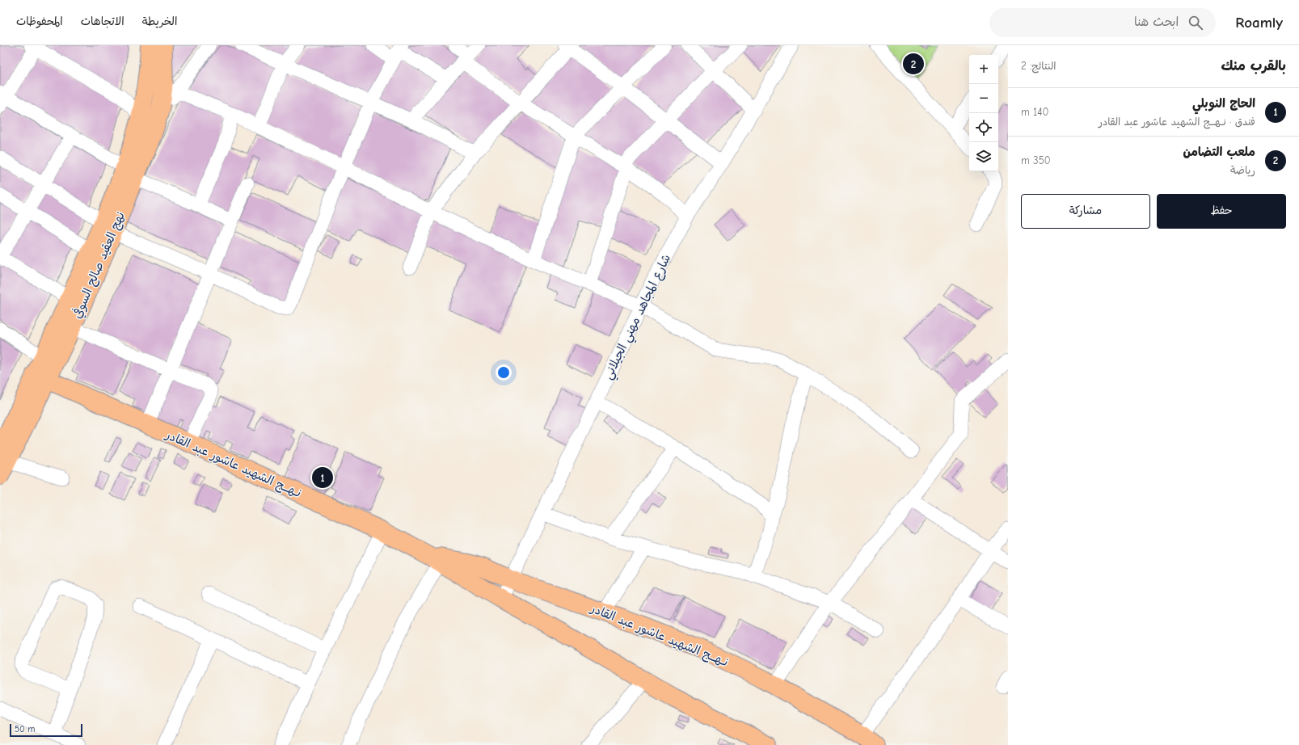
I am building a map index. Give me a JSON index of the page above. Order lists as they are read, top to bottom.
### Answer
{
  "streets": {
    "main road": ["نهج العقيد صالح السوفي", "نـهــج الشهيد عاشور عبد القادر"],
    "street": ["شارع المجاهد مهني الجيلاني"]
  },
  "crossings": [
    ["نهج العقيد صالح السوفي", "نـهــج الشهيد عاشور عبد القادر"],
    ["شارع المجاهد مهني الجيلاني", "نـهــج الشهيد عاشور عبد القادر"]
  ],
  "scale_bar": "50 m",
  "page": {
    "header": "Roamly",
    "search": "ابحث هنا",
    "nav": ["الخريطة", "الاتجاهات", "المحفوظات"],
    "heading": ["بالقرب منك", "النتائج: 2"],
    "pins": ["2", "1"],
    "map_buttons": ["+", "−"],
    "list": [
      {
        "mark": "1",
        "name": "الحاج النوبلي",
        "note": "فندق · نـهــج الشهيد عاشور عبد القادر",
        "value": "140 m"
      },
      {
        "mark": "2",
        "name": "ملعب التضامن",
        "note": "رياضة",
        "value": "350 m"
      }
    ],
    "buttons": ["حفظ", "مشاركة"],
    "scale": "50 m"
  }
}
